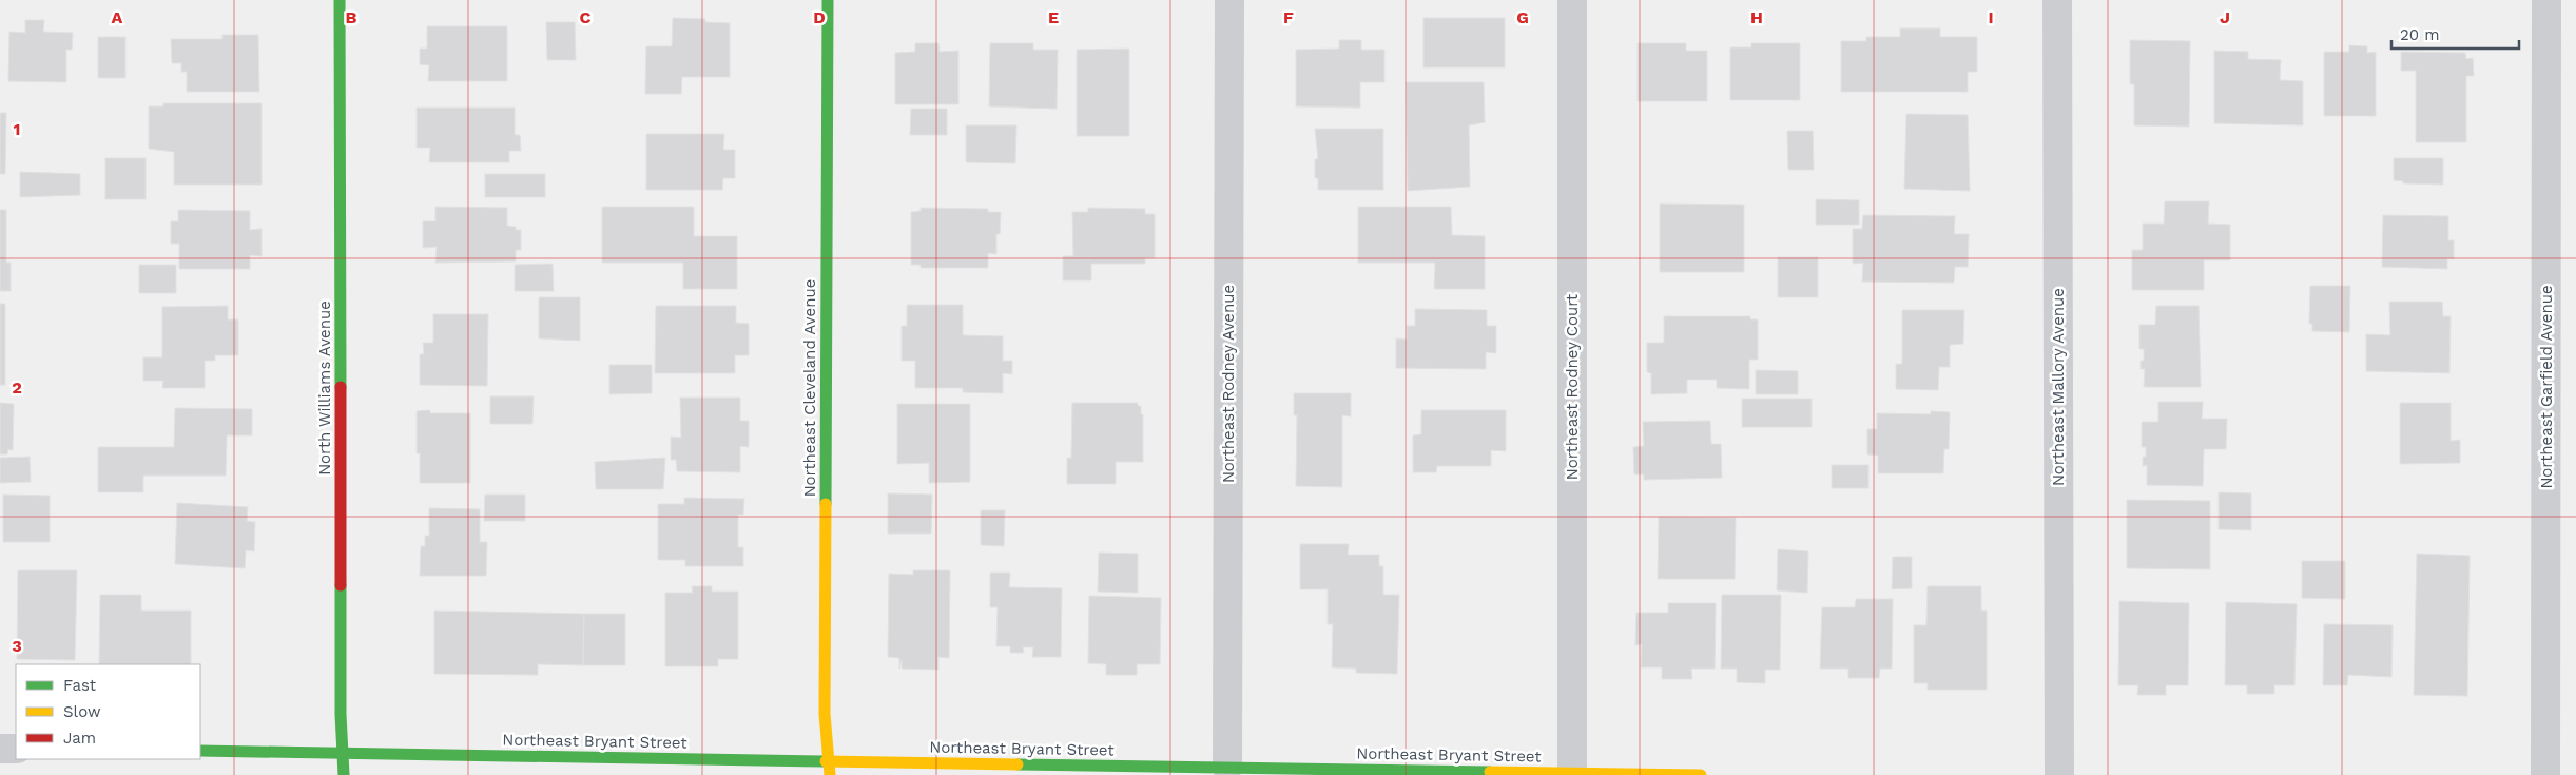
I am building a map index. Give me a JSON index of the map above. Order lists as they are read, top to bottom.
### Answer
{
  "streets": {
    "street": [
      "Northeast Rodney Avenue",
      "Northeast Rodney Court",
      "Northeast Mallory Avenue",
      "Northeast Garfield Avenue",
      "North Williams Avenue",
      "Northeast Cleveland Avenue",
      "Northeast Bryant Street"
    ]
  },
  "crossings": [
    ["Northeast Rodney Avenue", "Northeast Bryant Street"],
    ["Northeast Rodney Court", "Northeast Bryant Street"],
    ["North Williams Avenue", "Northeast Bryant Street"],
    ["Northeast Cleveland Avenue", "Northeast Bryant Street"]
  ],
  "legend": ["Fast", "Slow", "Jam"],
  "scale_bar": "20 m",
  "grid": {
    "columns": [
      "A",
      "B",
      "C",
      "D",
      "E",
      "F",
      "G",
      "H",
      "I",
      "J"
    ],
    "rows": ["1", "2", "3"]
  }
}
